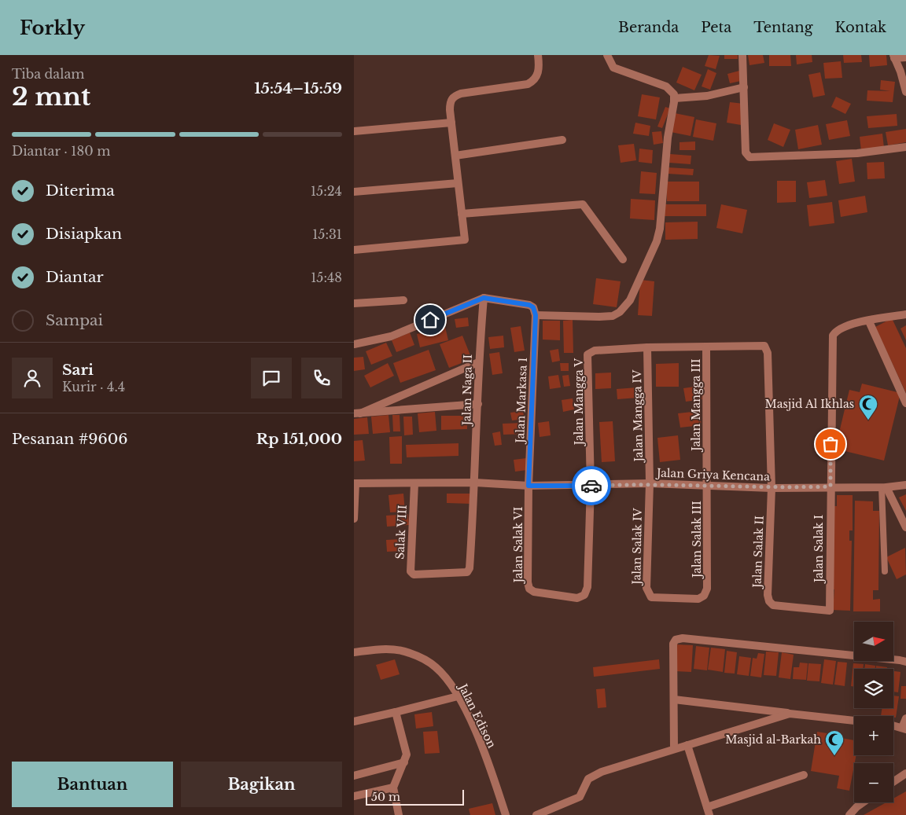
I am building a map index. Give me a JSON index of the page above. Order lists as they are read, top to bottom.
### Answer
{
  "streets": {
    "street": [
      "Jalan Naga II",
      "Jalan Markasa 1",
      "Jalan Mangga V",
      "Jalan Mangga III",
      "Jalan Mangga IV",
      "Jalan Griya Kencana",
      "Salak VIII",
      "Jalan Salak III",
      "Jalan Salak VI",
      "Jalan Salak IV",
      "Jalan Salak I",
      "Jalan Salak II",
      "Jalan Edison"
    ]
  },
  "crossings": [
    ["Jalan Naga II", "Jalan Griya Kencana"],
    ["Jalan Naga II", "Salak VIII"],
    ["Jalan Markasa 1", "Jalan Griya Kencana"],
    ["Jalan Markasa 1", "Jalan Salak VI"],
    ["Jalan Mangga V", "Jalan Mangga IV"],
    ["Jalan Mangga V", "Jalan Griya Kencana"],
    ["Jalan Mangga V", "Jalan Salak VI"],
    ["Jalan Mangga III", "Jalan Griya Kencana"],
    ["Jalan Mangga III", "Jalan Salak III"],
    ["Jalan Mangga III", "Jalan Salak II"],
    ["Jalan Mangga IV", "Jalan Griya Kencana"],
    ["Jalan Mangga IV", "Jalan Salak IV"],
    ["Jalan Griya Kencana", "Salak VIII"],
    ["Jalan Griya Kencana", "Jalan Salak III"],
    ["Jalan Griya Kencana", "Jalan Salak VI"],
    ["Jalan Griya Kencana", "Jalan Salak IV"],
    ["Jalan Griya Kencana", "Jalan Salak I"],
    ["Jalan Griya Kencana", "Jalan Salak II"],
    ["Jalan Salak III", "Jalan Salak IV"],
    ["Jalan Salak I", "Jalan Salak II"]
  ],
  "places": {
    "mosque": ["Masjid Al Ikhlas", "Masjid al-Barkah"]
  },
  "scale_bar": "50 m",
  "north": "right",
  "page": {
    "header": "Forkly",
    "nav": [
      "Beranda",
      "Peta",
      "Tentang",
      "Kontak"
    ],
    "heading": ["2 mnt", "Tiba dalam", "15:54–15:59"],
    "panel": [
      "Sari",
      "Kurir · 4.4",
      "Pesanan #9606",
      "Rp 151,000"
    ],
    "bar": "Diantar · 180 m",
    "list": [
      ["Diterima", "15:24"],
      ["Disiapkan", "15:31"],
      ["Diantar", "15:48"],
      "Sampai"
    ],
    "map_buttons": ["+", "−"],
    "buttons": ["Bantuan", "Bagikan"],
    "scale": "50 m"
  }
}
